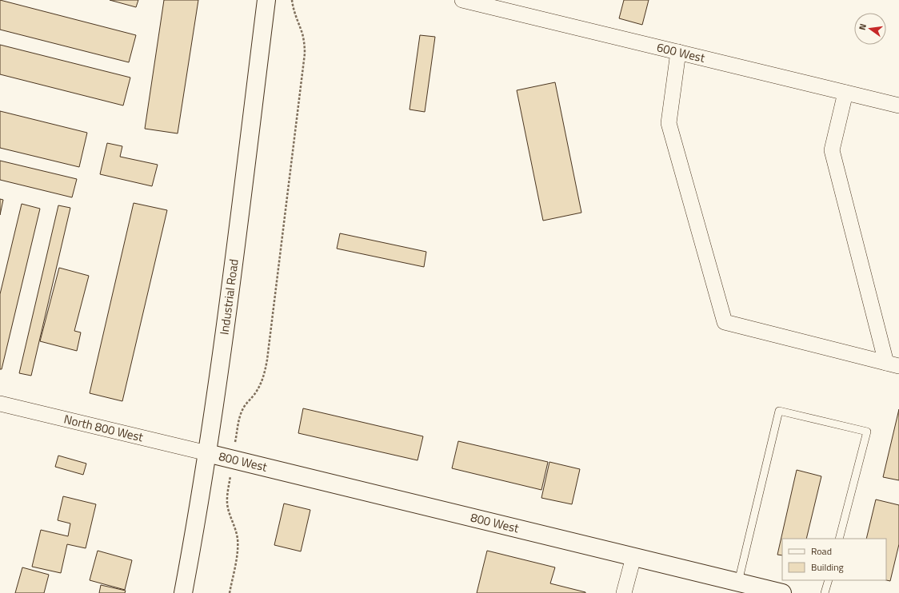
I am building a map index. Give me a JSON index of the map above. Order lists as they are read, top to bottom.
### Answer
{
  "streets": {
    "street": [
      "600 West",
      "Industrial Road",
      "North 800 West",
      "800 West"
    ]
  },
  "crossings": [
    ["Industrial Road", "North 800 West"],
    ["Industrial Road", "800 West"],
    ["North 800 West", "800 West"]
  ],
  "legend": ["Road", "Building"],
  "north": "left"
}
